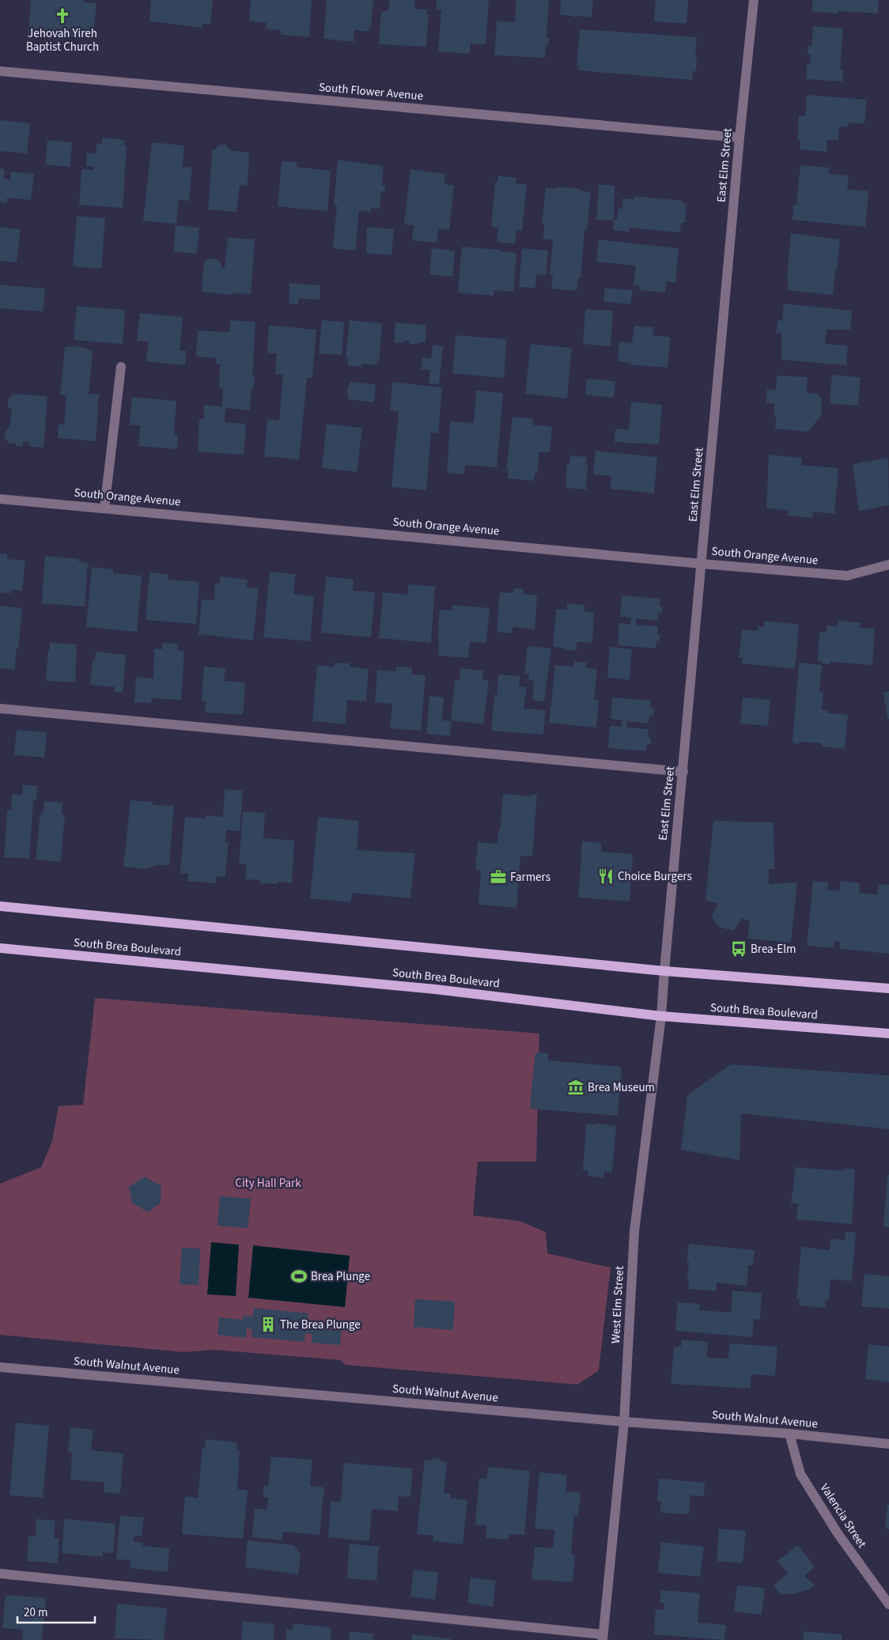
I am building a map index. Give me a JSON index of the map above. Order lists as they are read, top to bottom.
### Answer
{
  "streets": {
    "main road": ["South Brea Boulevard"],
    "street": [
      "South Flower Avenue",
      "East Elm Street",
      "South Orange Avenue",
      "West Elm Street",
      "South Walnut Avenue",
      "Valencia Street"
    ]
  },
  "crossings": [
    ["South Flower Avenue", "East Elm Street"],
    ["East Elm Street", "South Orange Avenue"],
    ["East Elm Street", "West Elm Street"],
    ["South Brea Boulevard", "West Elm Street"],
    ["West Elm Street", "South Walnut Avenue"],
    ["South Walnut Avenue", "Valencia Street"]
  ],
  "parks": ["City Hall Park"],
  "places": {
    "church": ["Jehovah Yireh Baptist Church"],
    "restaurant": ["Choice Burgers"],
    "office": ["Farmers"],
    "bus stop": ["Brea-Elm"],
    "museum": ["Brea Museum"],
    "sports": ["Brea Plunge"],
    "building": ["The Brea Plunge"]
  },
  "scale_bar": "20 m"
}
